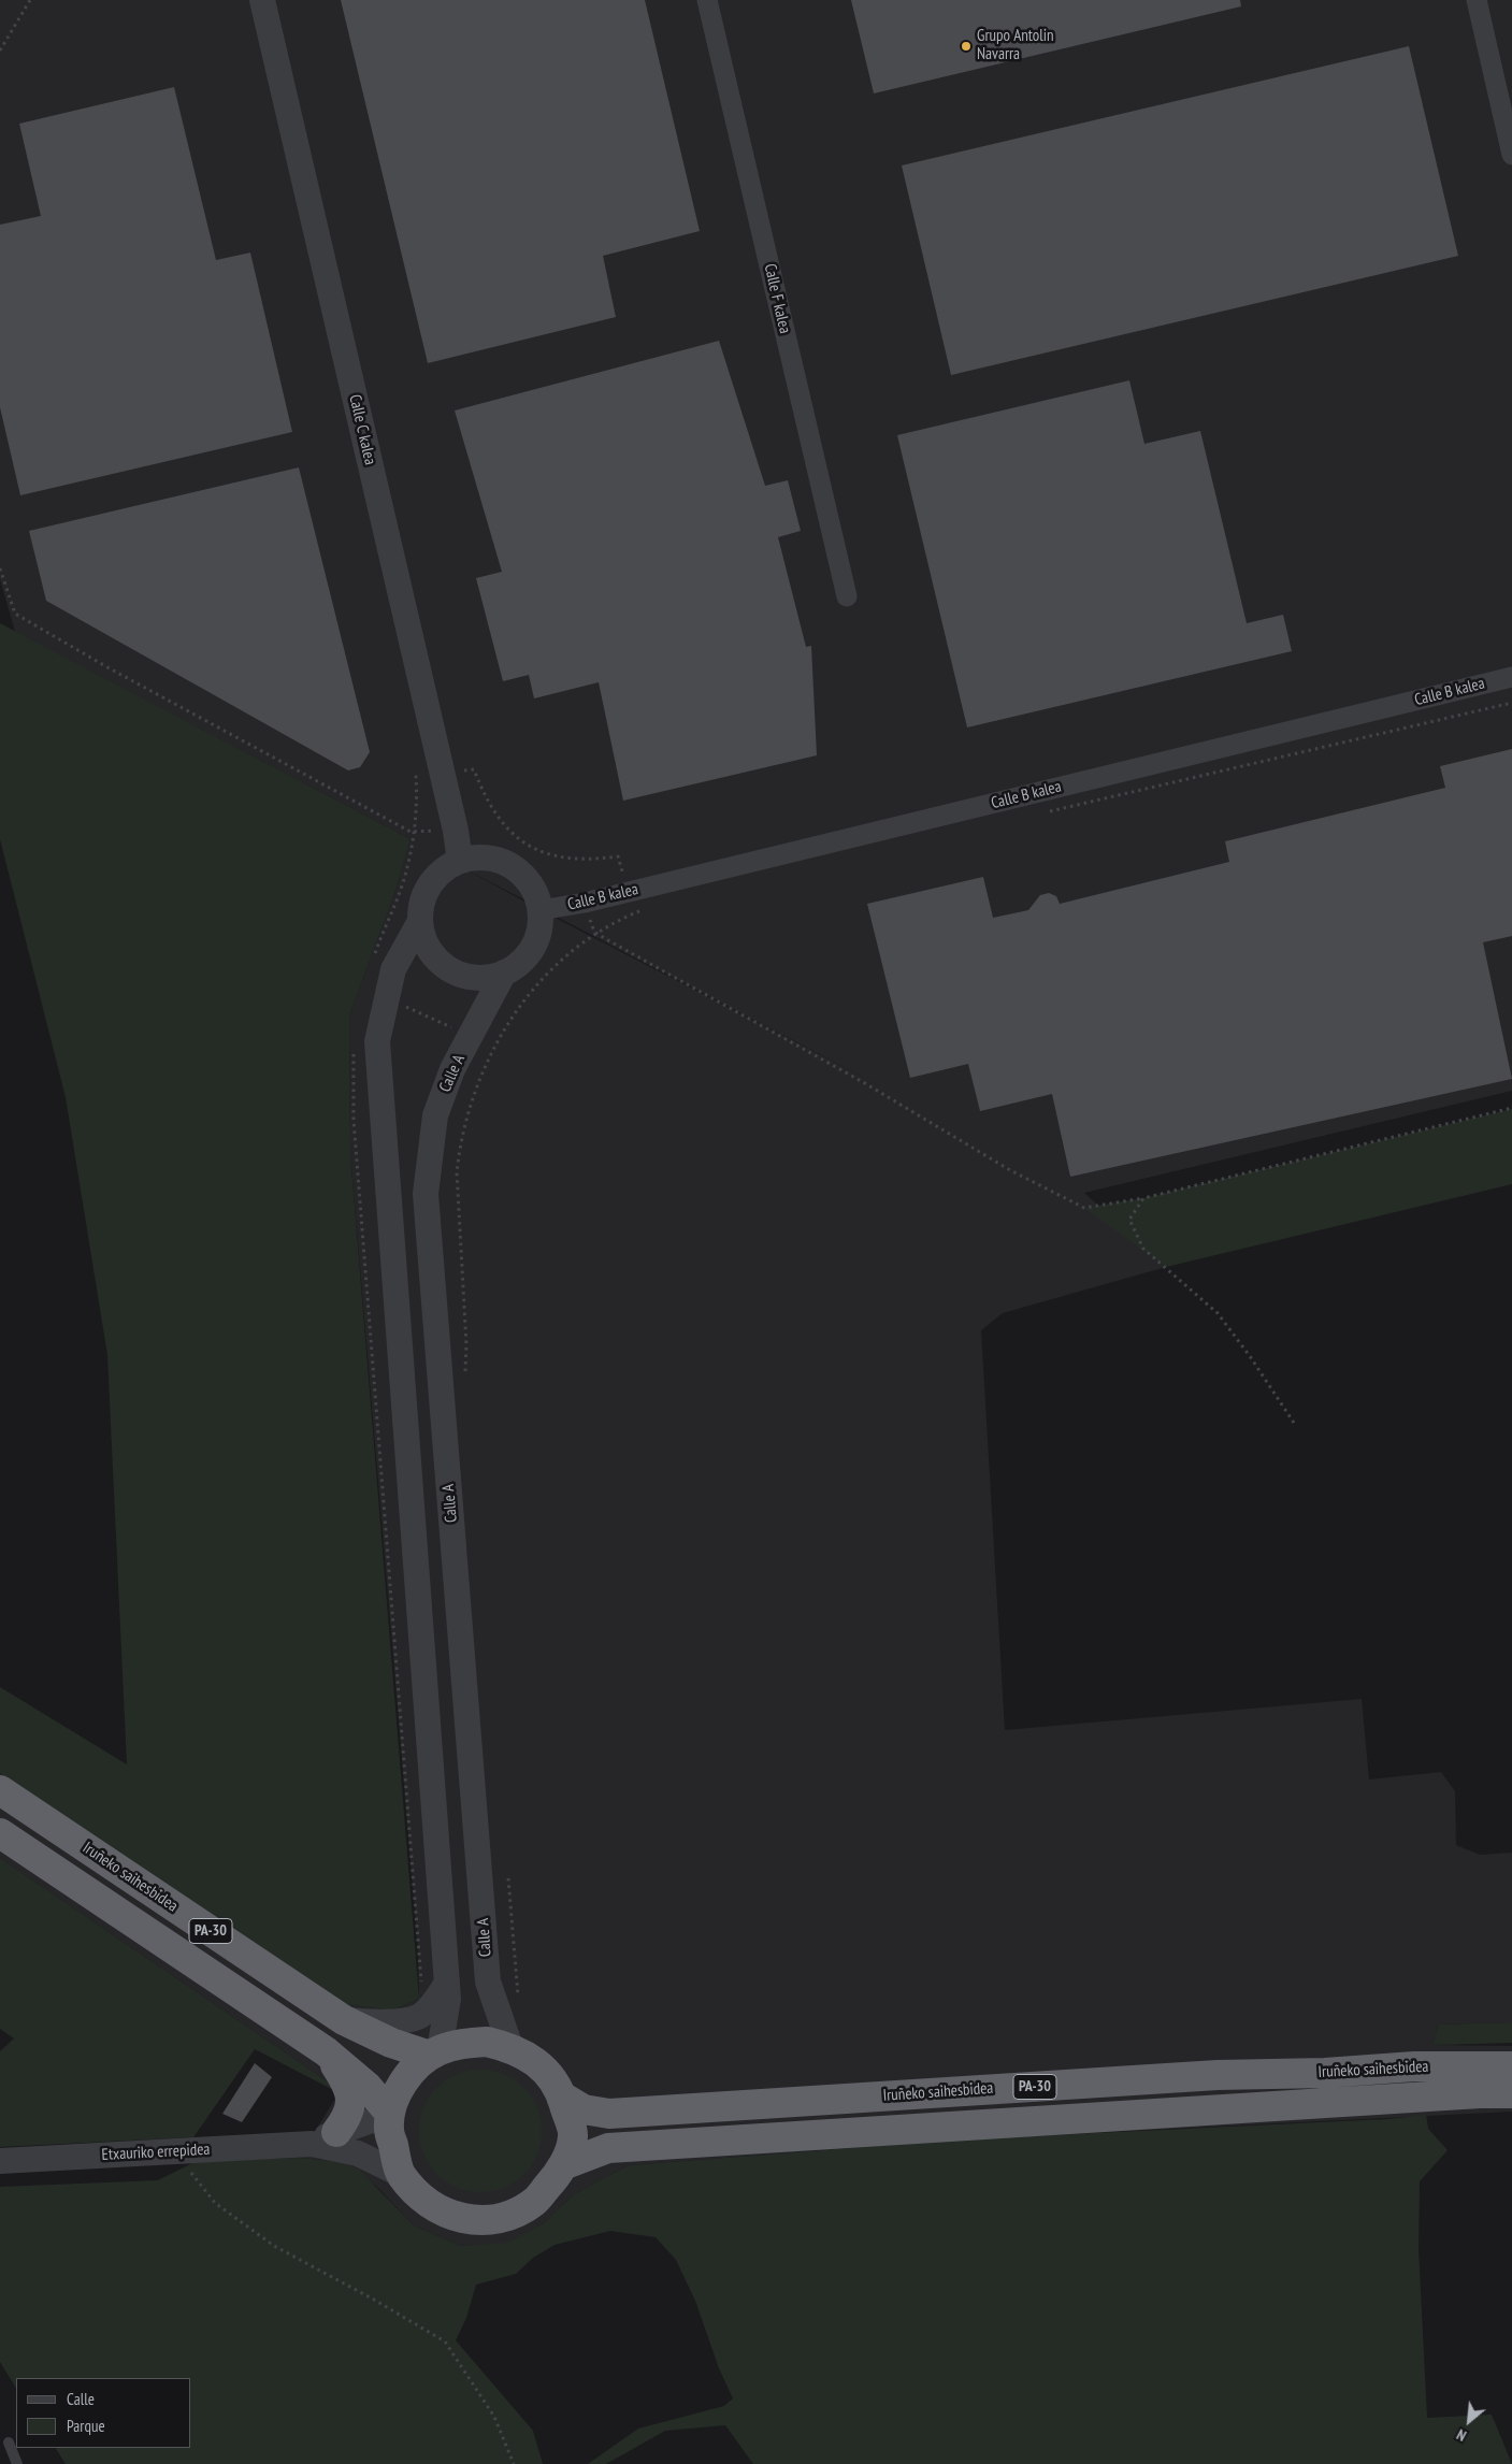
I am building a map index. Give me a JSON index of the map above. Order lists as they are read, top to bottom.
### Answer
{
  "streets": {
    "highway": ["Iruñeko saihesbidea", "PA-30"],
    "street": [
      "Calle F kalea",
      "Calle C kalea",
      "Calle B kalea",
      "Calle A",
      "Etxauriko errepidea"
    ]
  },
  "crossings": [
    ["Calle C kalea", "Calle B kalea"],
    ["Calle C kalea", "Calle A"],
    ["Calle B kalea", "Calle A"],
    ["Calle A", "Iruñeko saihesbidea"],
    ["Calle A", "PA-30"],
    ["Calle A", "Etxauriko errepidea"],
    ["Iruñeko saihesbidea", "PA-30"],
    ["Iruñeko saihesbidea", "Etxauriko errepidea"],
    ["PA-30", "Etxauriko errepidea"]
  ],
  "places": ["Grupo Antolin Navarra"],
  "legend": ["Calle", "Parque"],
  "north": "bottom left"
}
